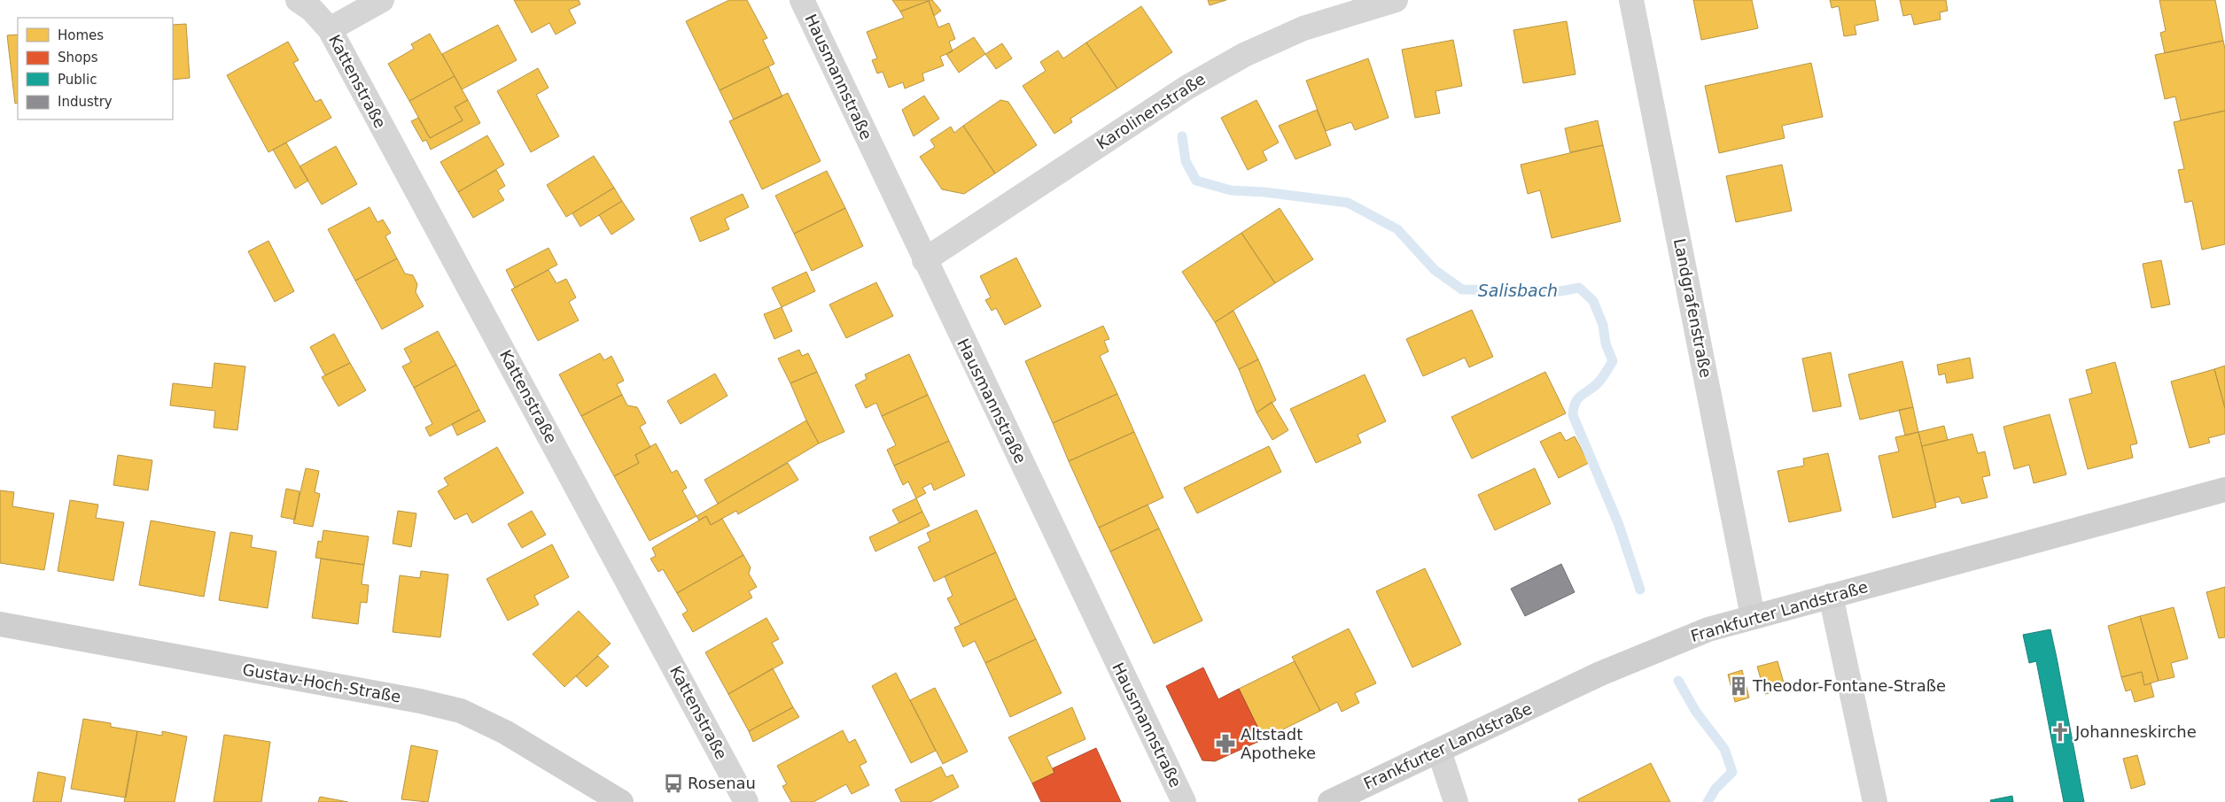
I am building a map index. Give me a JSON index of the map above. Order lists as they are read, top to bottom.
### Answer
{
  "streets": {
    "main road": ["Frankfurter Landstraße", "Gustav-Hoch-Straße"],
    "street": [
      "Hausmannstraße",
      "Kattenstraße",
      "Karolinenstraße",
      "Landgrafenstraße"
    ]
  },
  "crossings": [
    ["Hausmannstraße", "Karolinenstraße"],
    ["Landgrafenstraße", "Frankfurter Landstraße"]
  ],
  "water": ["Salisbach"],
  "places": {
    "building": ["Theodor-Fontane-Straße"],
    "church": ["Johanneskirche"],
    "pharmacy": ["Altstadt Apotheke"],
    "bus stop": ["Rosenau"]
  },
  "legend": [
    "Homes",
    "Shops",
    "Public",
    "Industry"
  ]
}
